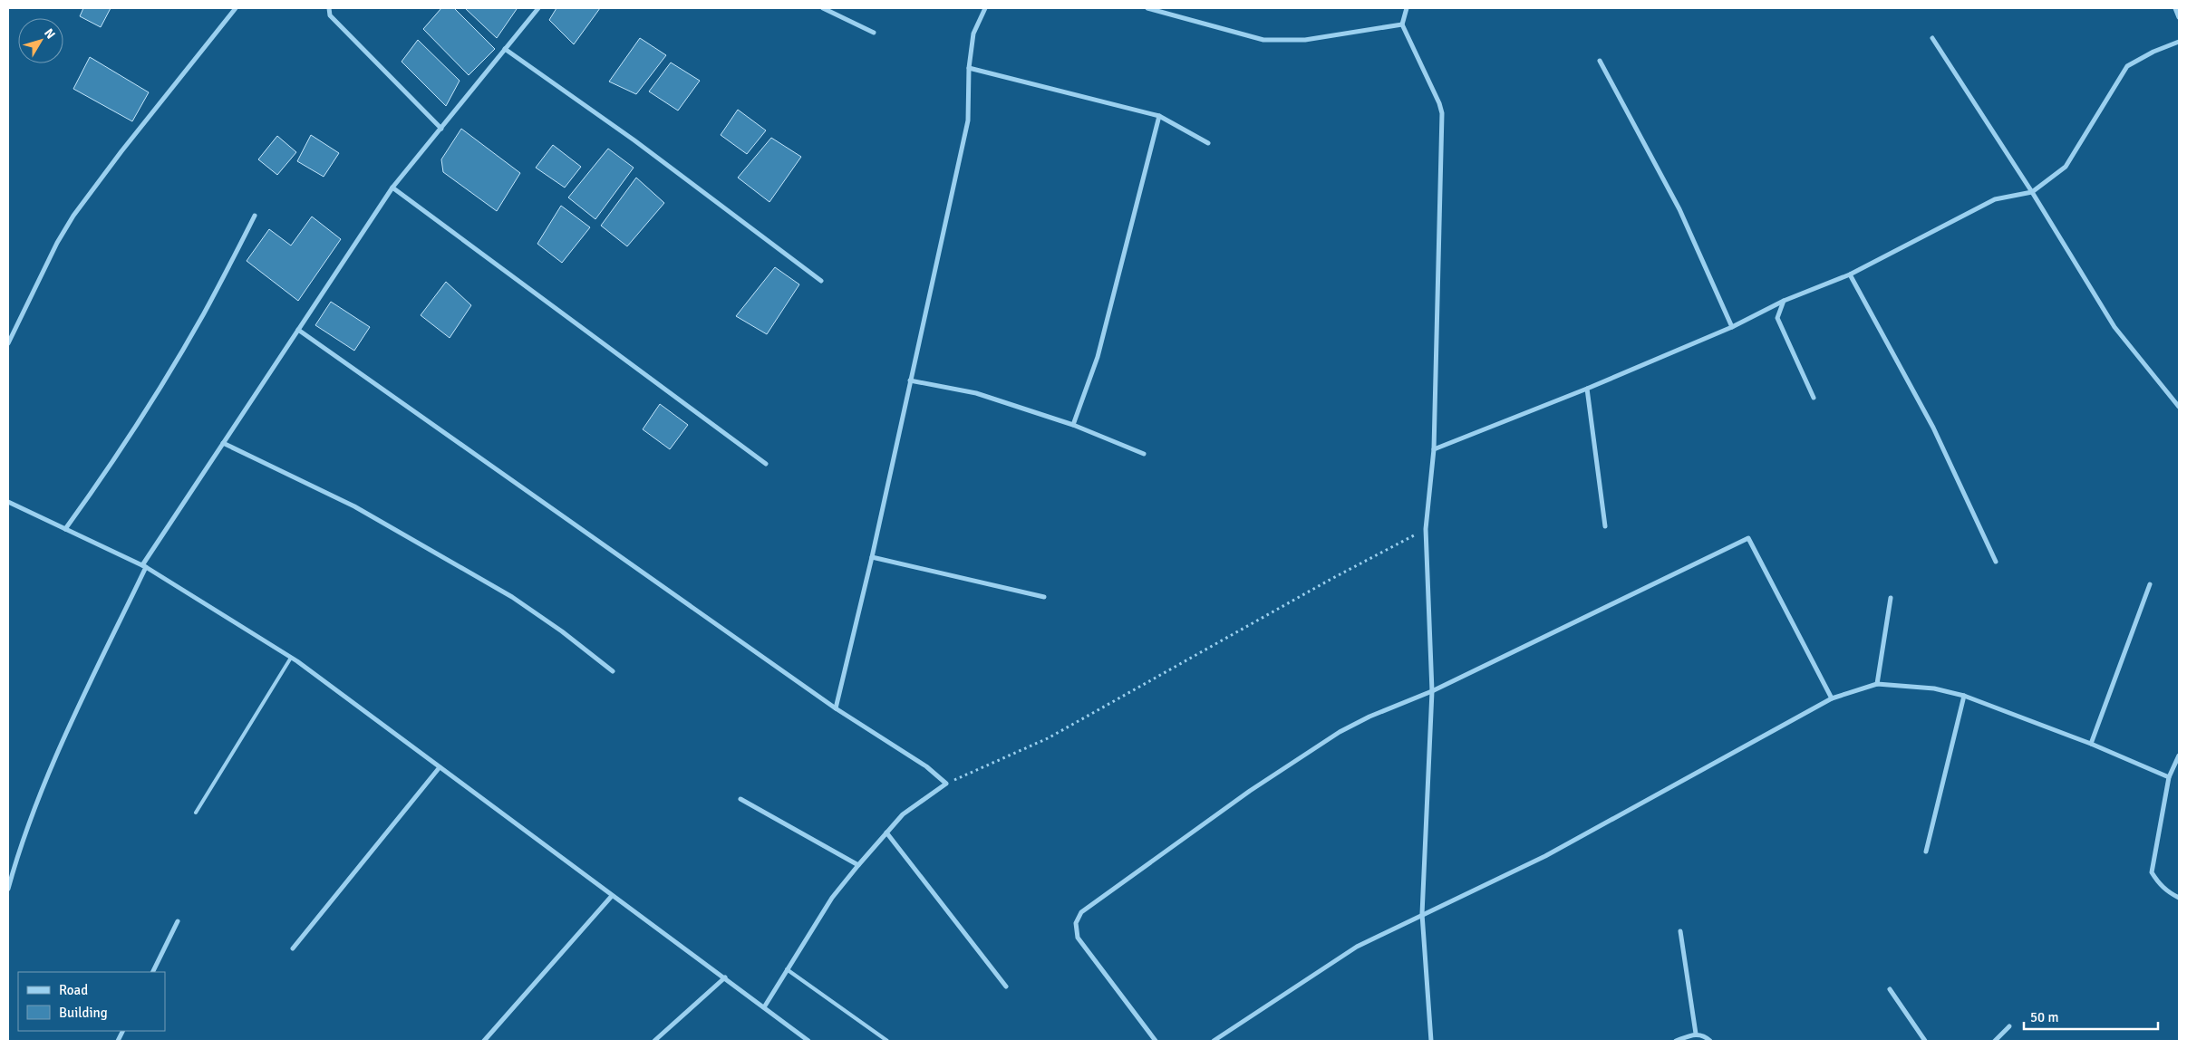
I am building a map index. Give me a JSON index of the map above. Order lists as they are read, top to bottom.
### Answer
{
  "legend": ["Road", "Building"],
  "scale_bar": "50 m",
  "north": "top right"
}
